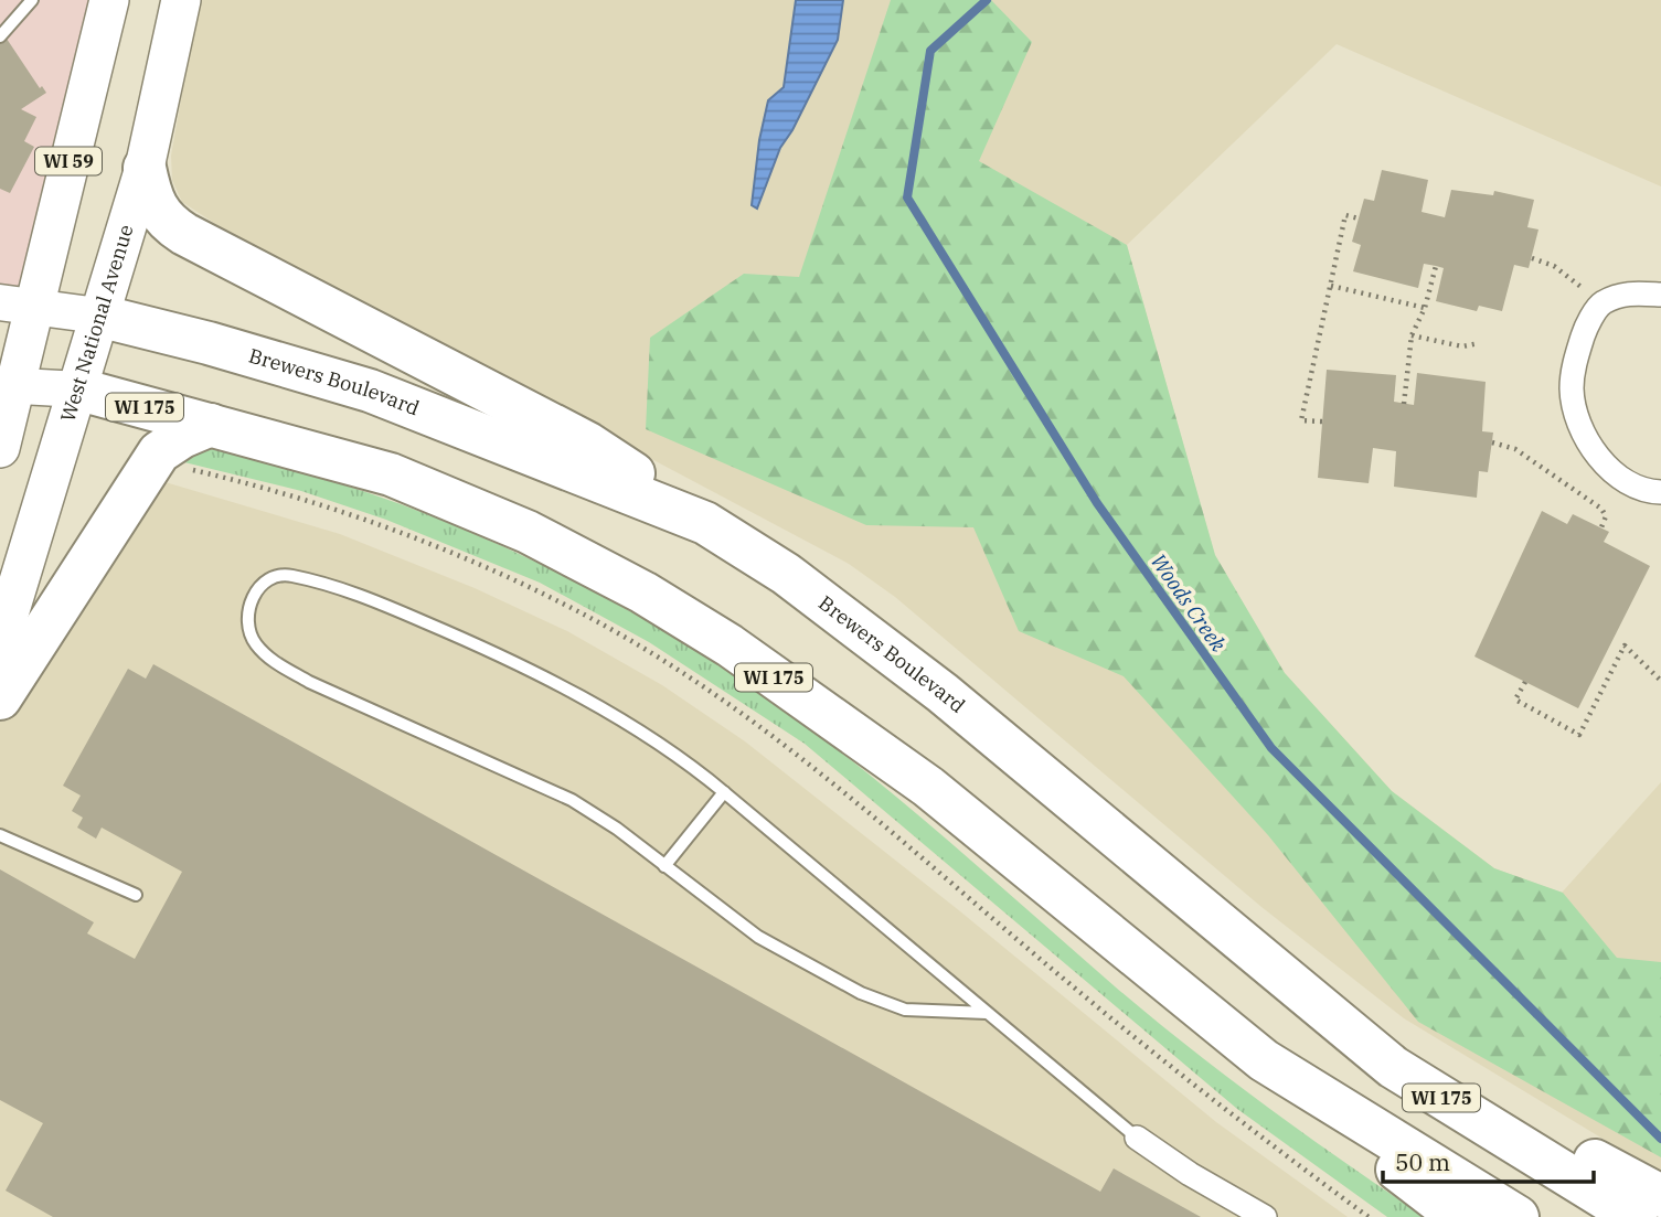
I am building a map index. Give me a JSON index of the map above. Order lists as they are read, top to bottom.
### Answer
{
  "streets": {
    "highway": ["Brewers Boulevard", "WI 175"],
    "main road": ["WI 59", "West National Avenue"]
  },
  "crossings": [
    ["WI 59", "Brewers Boulevard"],
    ["WI 59", "WI 175"],
    ["West National Avenue", "Brewers Boulevard"],
    ["West National Avenue", "WI 175"]
  ],
  "water": ["Woods Creek"],
  "scale_bar": "50 m"
}
